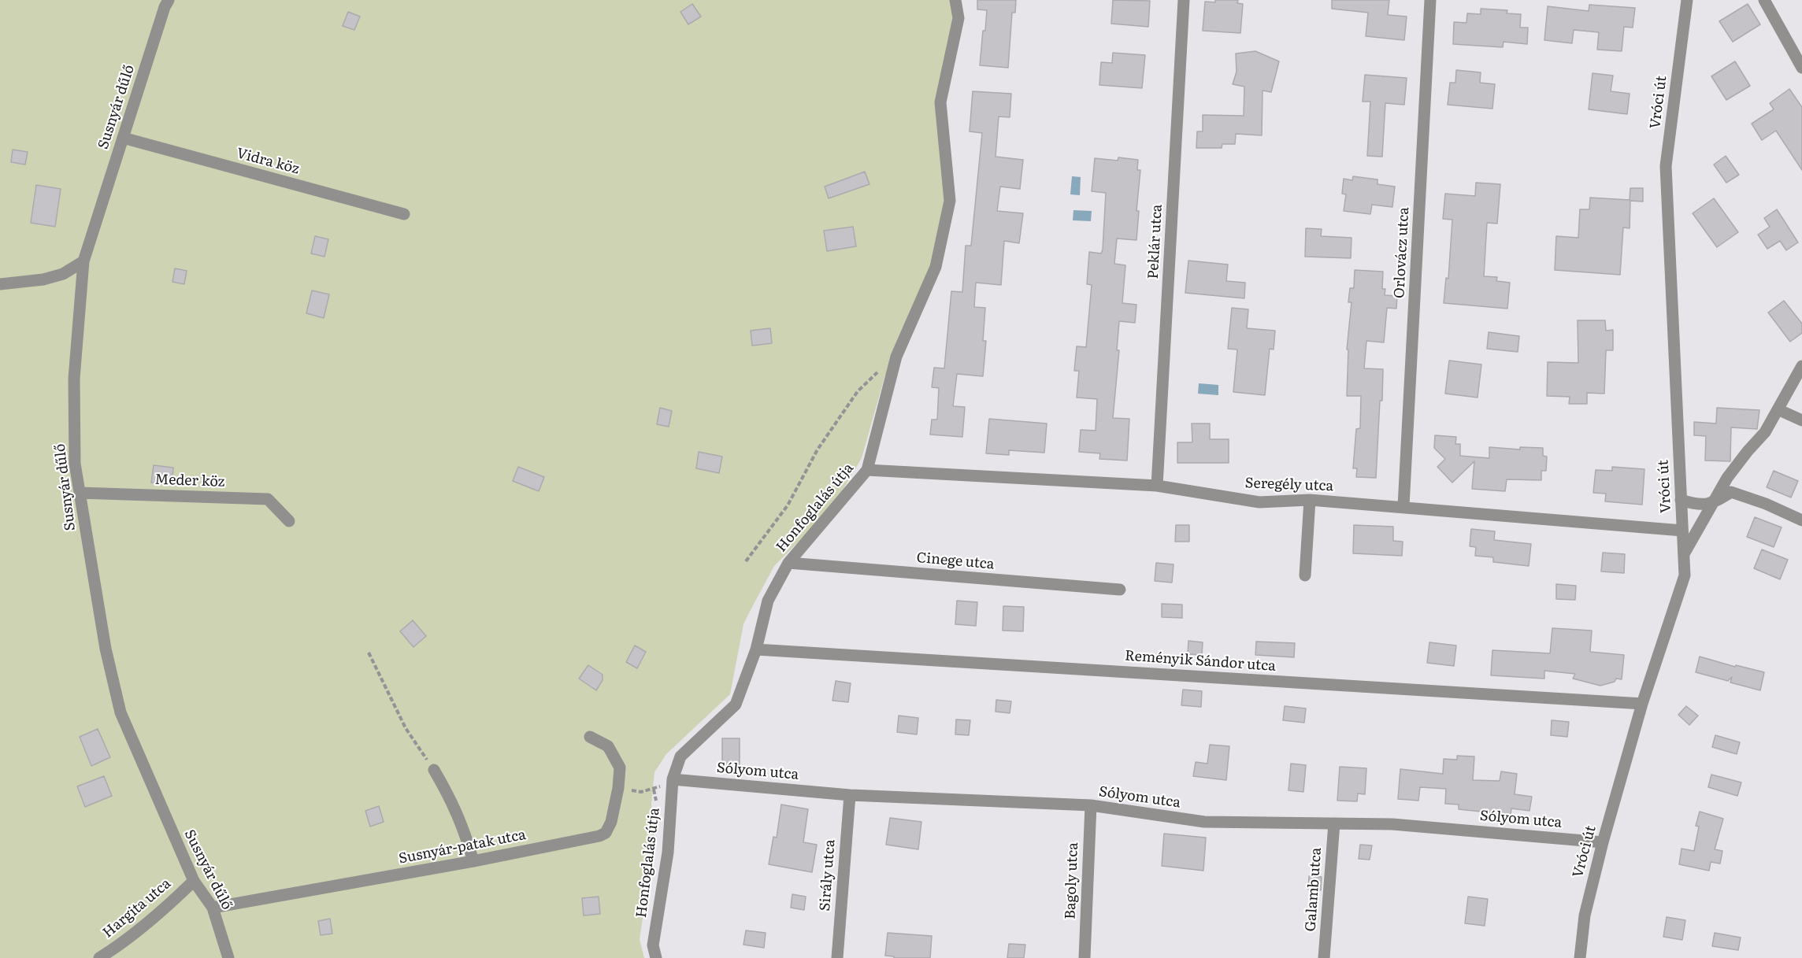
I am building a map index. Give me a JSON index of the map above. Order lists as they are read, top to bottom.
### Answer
{
  "streets": {
    "street": [
      "Vróci út",
      "Susnyár dűlő",
      "Vidra köz",
      "Peklár utca",
      "Orlovácz utca",
      "Meder köz",
      "Seregély utca",
      "Honfoglalás útja",
      "Cinege utca",
      "Reményik Sándor utca",
      "Sólyom utca",
      "Susnyár-patak utca",
      "Sirály utca",
      "Bagoly utca",
      "Galamb utca",
      "Hargita utca"
    ]
  },
  "crossings": [
    ["Vróci út", "Seregély utca"],
    ["Vróci út", "Reményik Sándor utca"],
    ["Vróci út", "Sólyom utca"],
    ["Susnyár dűlő", "Vidra köz"],
    ["Susnyár dűlő", "Meder köz"],
    ["Susnyár dűlő", "Susnyár-patak utca"],
    ["Susnyár dűlő", "Hargita utca"],
    ["Peklár utca", "Seregély utca"],
    ["Orlovácz utca", "Seregély utca"],
    ["Seregély utca", "Honfoglalás útja"],
    ["Honfoglalás útja", "Cinege utca"],
    ["Honfoglalás útja", "Reményik Sándor utca"],
    ["Honfoglalás útja", "Sólyom utca"],
    ["Sólyom utca", "Sirály utca"],
    ["Sólyom utca", "Bagoly utca"],
    ["Sólyom utca", "Galamb utca"]
  ]
}
